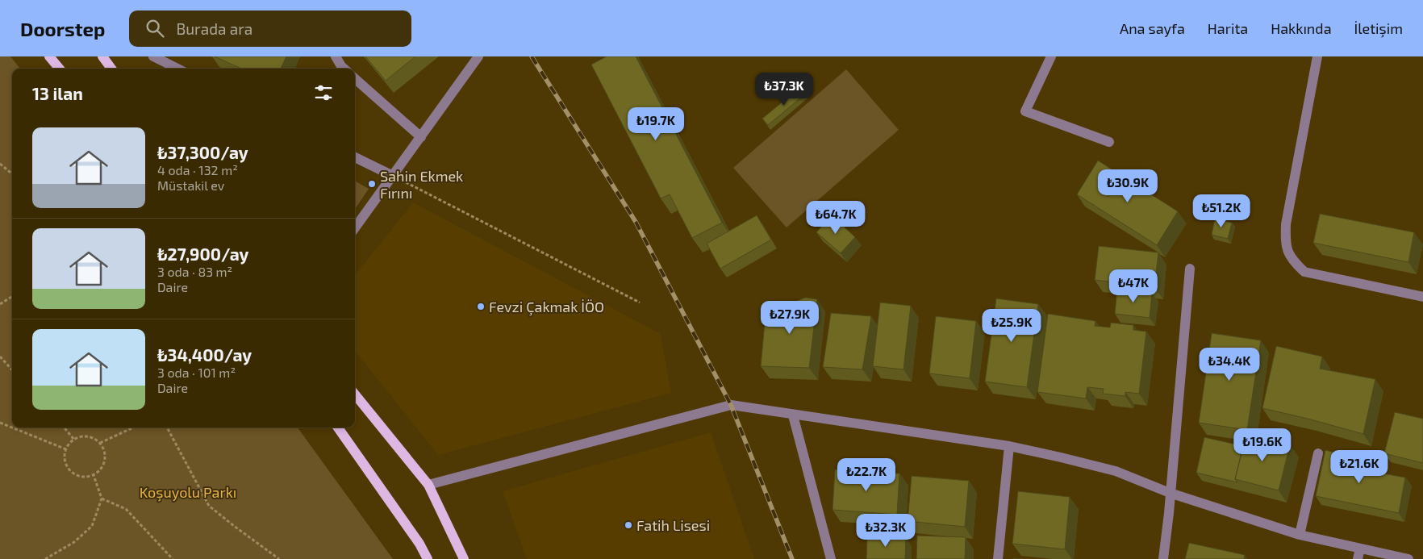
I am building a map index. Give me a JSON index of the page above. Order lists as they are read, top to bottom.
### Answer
{
  "parks": ["Koşuyolu Parkı"],
  "places": ["Sahin Ekmek Fırını", "Fevzi Çakmak İÖO", "Fatih Lisesi"],
  "page": {
    "header": "Doorstep",
    "search": "Burada ara",
    "nav": [
      "Ana sayfa",
      "Harita",
      "Hakkında",
      "İletişim"
    ],
    "heading": "13 ilan",
    "price": [
      "₺37.3K",
      "₺19.7K",
      "₺30.9K",
      "₺51.2K",
      "₺64.7K",
      "₺47K",
      "₺27.9K",
      "₺25.9K",
      "₺34.4K",
      "₺19.6K",
      "₺21.6K",
      "₺22.7K",
      "₺32.3K"
    ],
    "list": [
      {
        "name": "₺37,300/ay",
        "note": "4 oda · 132 m² · Müstakil ev"
      },
      {
        "name": "₺27,900/ay",
        "note": "3 oda · 83 m² · Daire"
      },
      {
        "name": "₺34,400/ay",
        "note": "3 oda · 101 m² · Daire"
      }
    ]
  }
}
